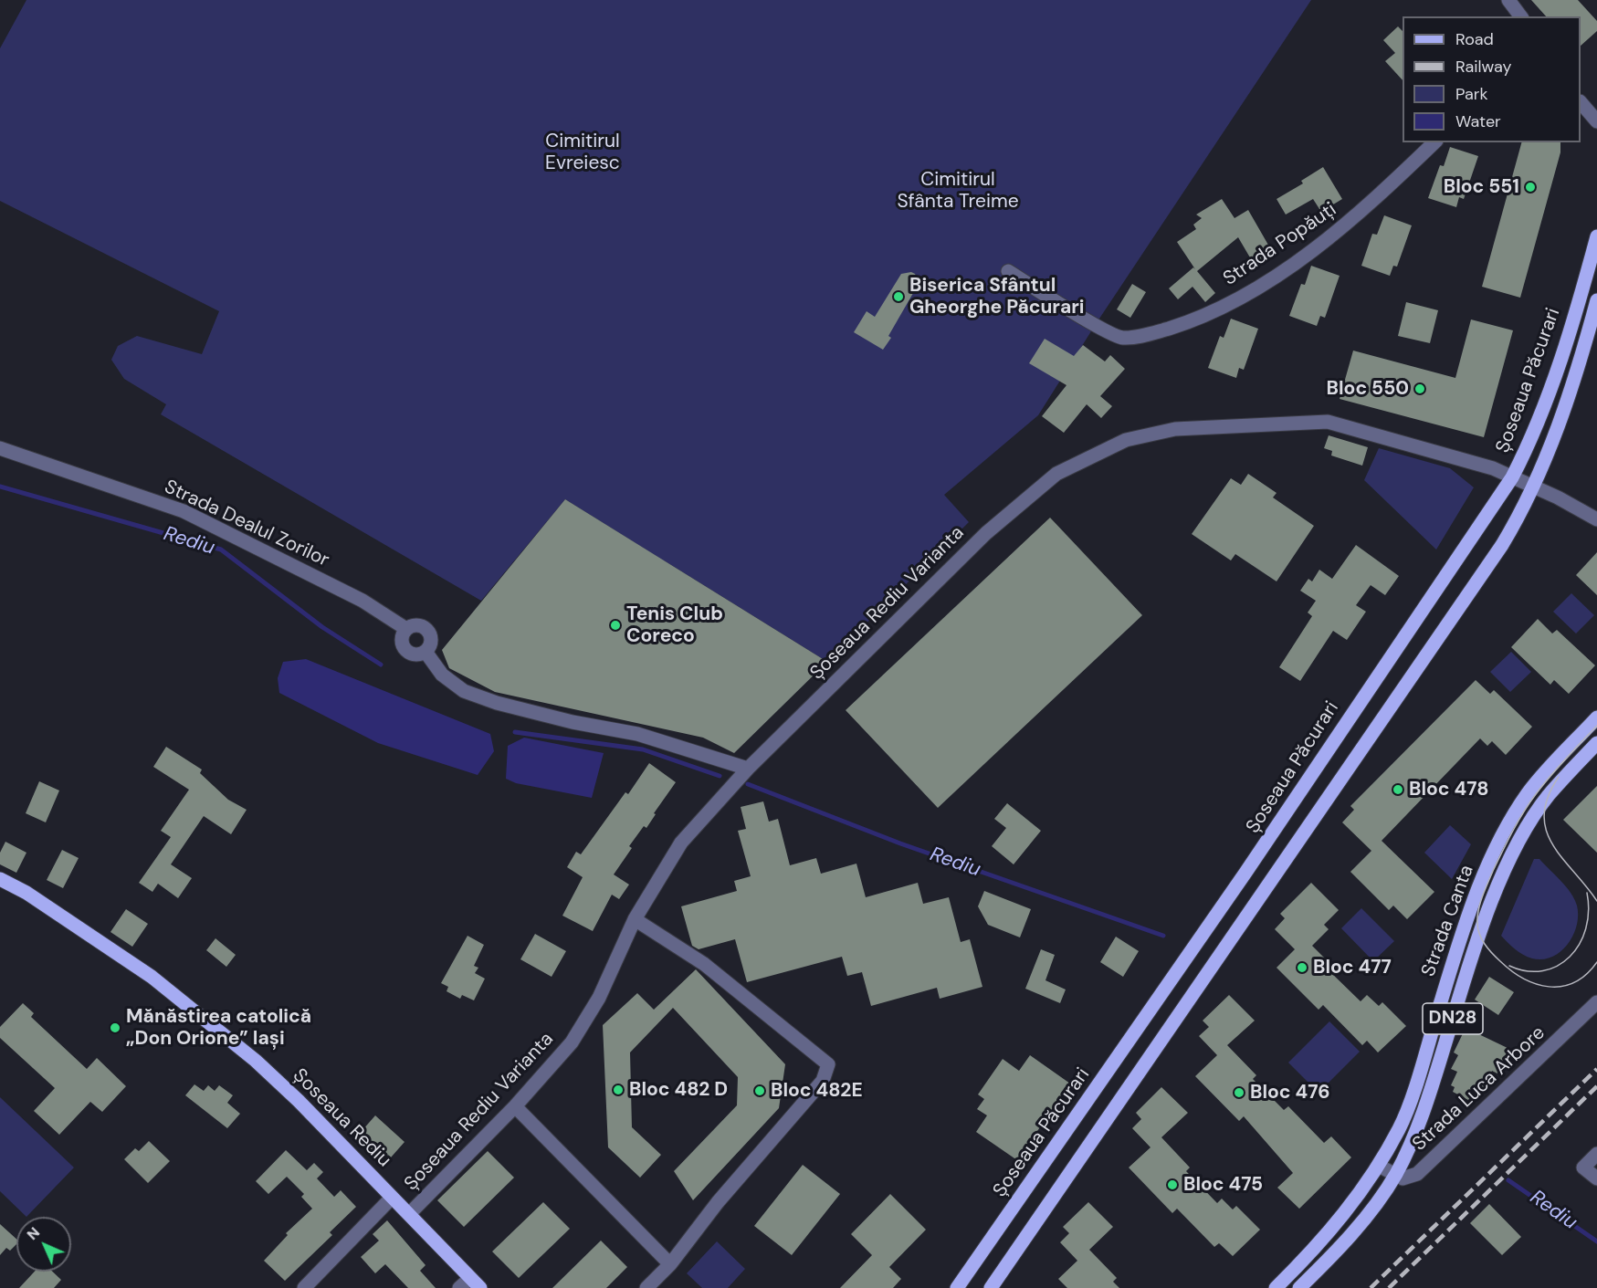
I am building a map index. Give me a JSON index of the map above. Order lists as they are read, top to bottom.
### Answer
{
  "streets": {
    "main road": [
      "Șoseaua Păcurari",
      "Strada Canta",
      "DN28",
      "Șoseaua Rediu"
    ],
    "street": [
      "Strada Popăuți",
      "Strada Dealul Zorilor",
      "Șoseaua Rediu Varianta",
      "Strada Luca Arbore"
    ]
  },
  "crossings": [
    ["Șoseaua Păcurari", "Șoseaua Rediu Varianta"],
    ["Șoseaua Rediu Varianta", "Șoseaua Rediu"],
    ["Strada Canta", "Strada Luca Arbore"]
  ],
  "water": ["Rediu"],
  "parks": ["Cimitirul Evreiesc", "Cimitirul Sfânta Treime"],
  "places": [
    "Bloc 551",
    "Biserica Sfântul Gheorghe Păcurari",
    "Bloc 550",
    "Tenis Club Coreco",
    "Bloc 478",
    "Bloc 477",
    "Mănăstirea catolică „Don Orione” Iași",
    "Bloc 482 D",
    "Bloc 482E",
    "Bloc 476",
    "Bloc 475"
  ],
  "legend": [
    "Road",
    "Railway",
    "Park",
    "Water"
  ],
  "north": "top left"
}
